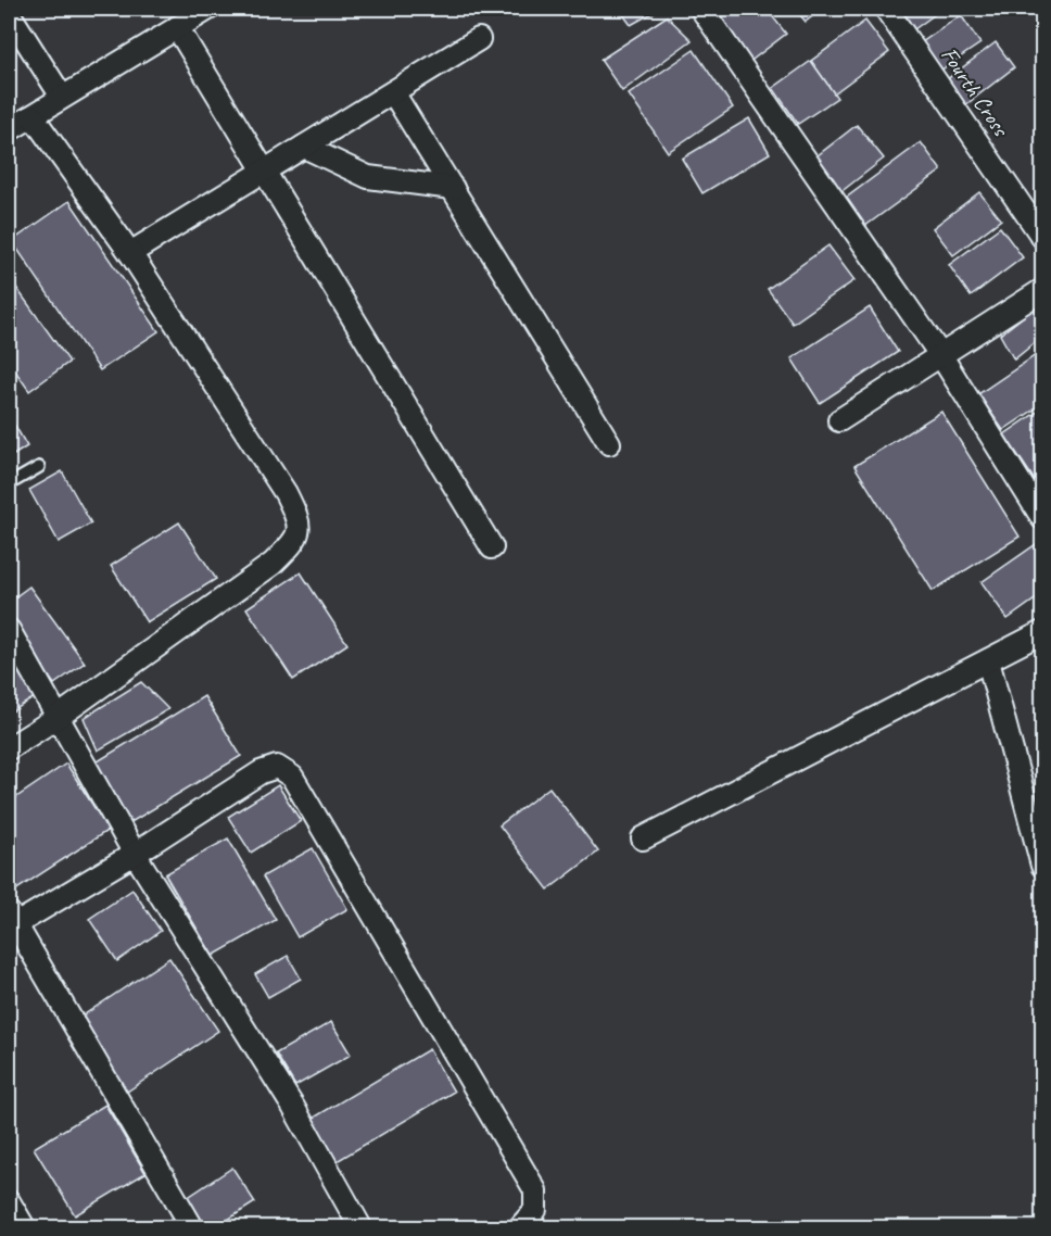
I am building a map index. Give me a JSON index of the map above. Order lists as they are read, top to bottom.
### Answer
{
  "streets": {
    "street": ["Fourth Cross"]
  }
}
